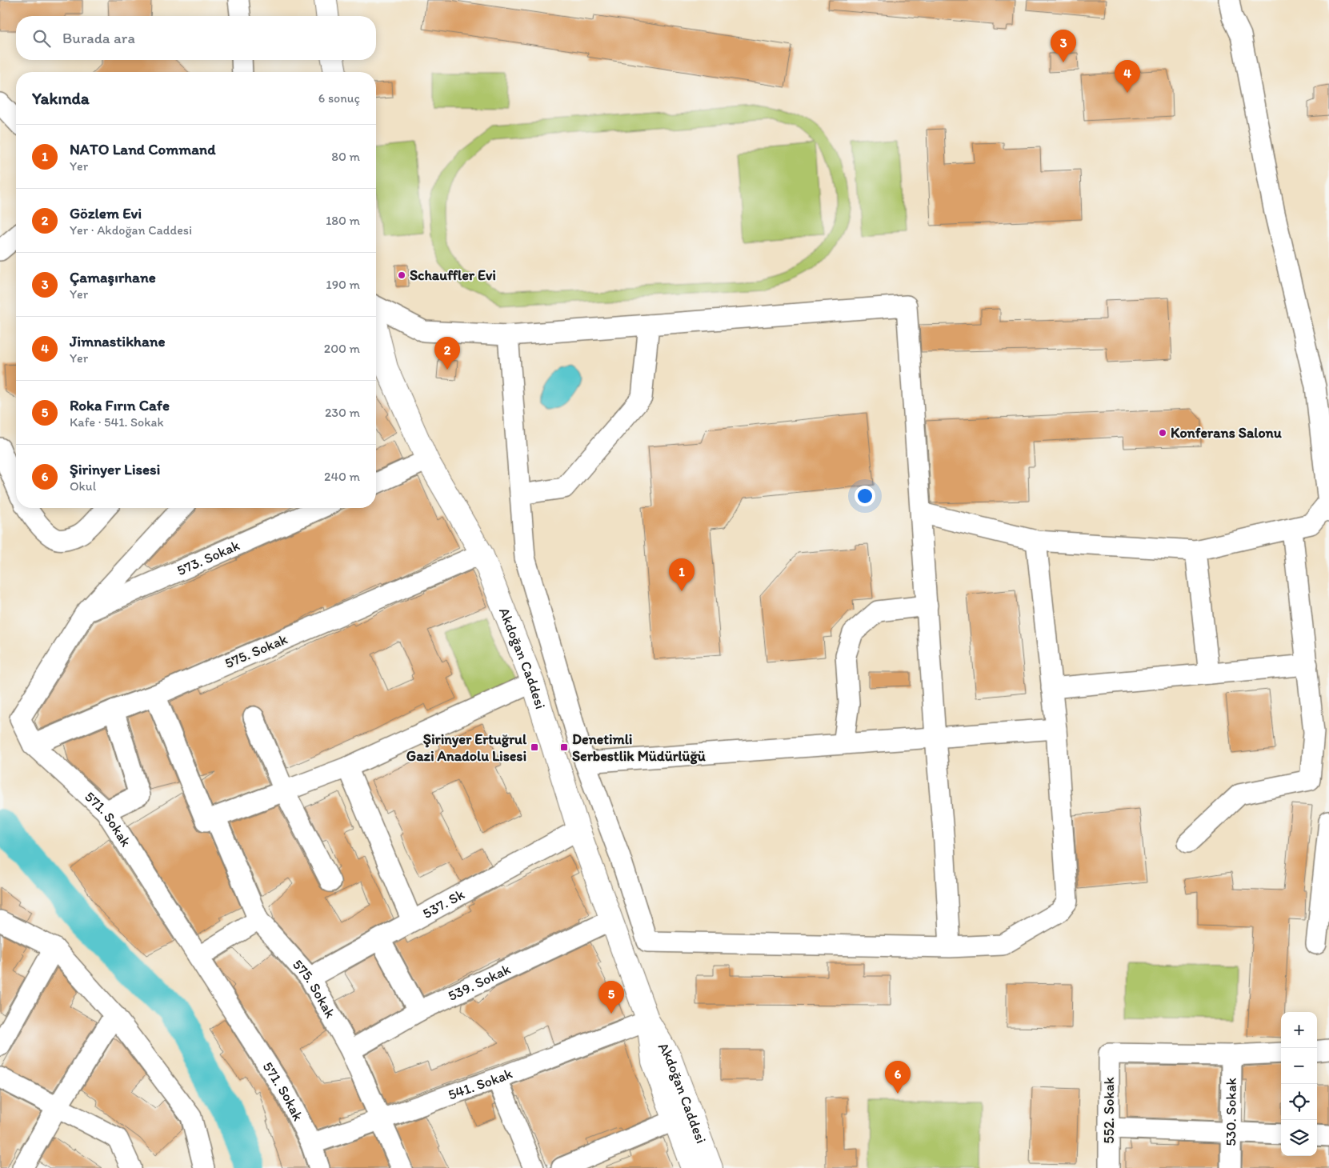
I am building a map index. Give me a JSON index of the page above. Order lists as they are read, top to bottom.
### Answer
{
  "streets": {
    "main road": ["Akdoğan Caddesi"],
    "street": [
      "573. Sokak",
      "575. Sokak",
      "571. Sokak",
      "537. Sk",
      "539. Sokak",
      "541. Sokak",
      "552. Sokak",
      "530. Sokak"
    ]
  },
  "crossings": [
    ["573. Sokak", "571. Sokak"],
    ["575. Sokak", "Akdoğan Caddesi"],
    ["575. Sokak", "537. Sk"],
    ["575. Sokak", "539. Sokak"],
    ["575. Sokak", "541. Sokak"],
    ["Akdoğan Caddesi", "537. Sk"],
    ["Akdoğan Caddesi", "539. Sokak"],
    ["Akdoğan Caddesi", "541. Sokak"],
    ["571. Sokak", "541. Sokak"],
    ["552. Sokak", "530. Sokak"]
  ],
  "places": {
    "other": ["Schauffler Evi", "Konferans Salonu"],
    "transit": ["Şirinyer Ertuğrul Gazi Anadolu Lisesi", "Denetimli Serbestlik Müdürlüğü"]
  },
  "page": {
    "search": "Burada ara",
    "pins": [
      "3",
      "4",
      "2",
      "1",
      "5",
      "6"
    ],
    "heading": ["Yakında", "6 sonuç"],
    "list": [
      {
        "mark": "1",
        "name": "NATO Land Command",
        "note": "Yer",
        "value": "80 m"
      },
      {
        "mark": "2",
        "name": "Gözlem Evi",
        "note": "Yer · Akdoğan Caddesi",
        "value": "180 m"
      },
      {
        "mark": "3",
        "name": "Çamaşırhane",
        "note": "Yer",
        "value": "190 m"
      },
      {
        "mark": "4",
        "name": "Jimnastikhane",
        "note": "Yer",
        "value": "200 m"
      },
      {
        "mark": "5",
        "name": "Roka Fırın Cafe",
        "note": "Kafe · 541. Sokak",
        "value": "230 m"
      },
      {
        "mark": "6",
        "name": "Şirinyer Lisesi",
        "note": "Okul",
        "value": "240 m"
      }
    ],
    "map_buttons": ["+", "−"]
  }
}
